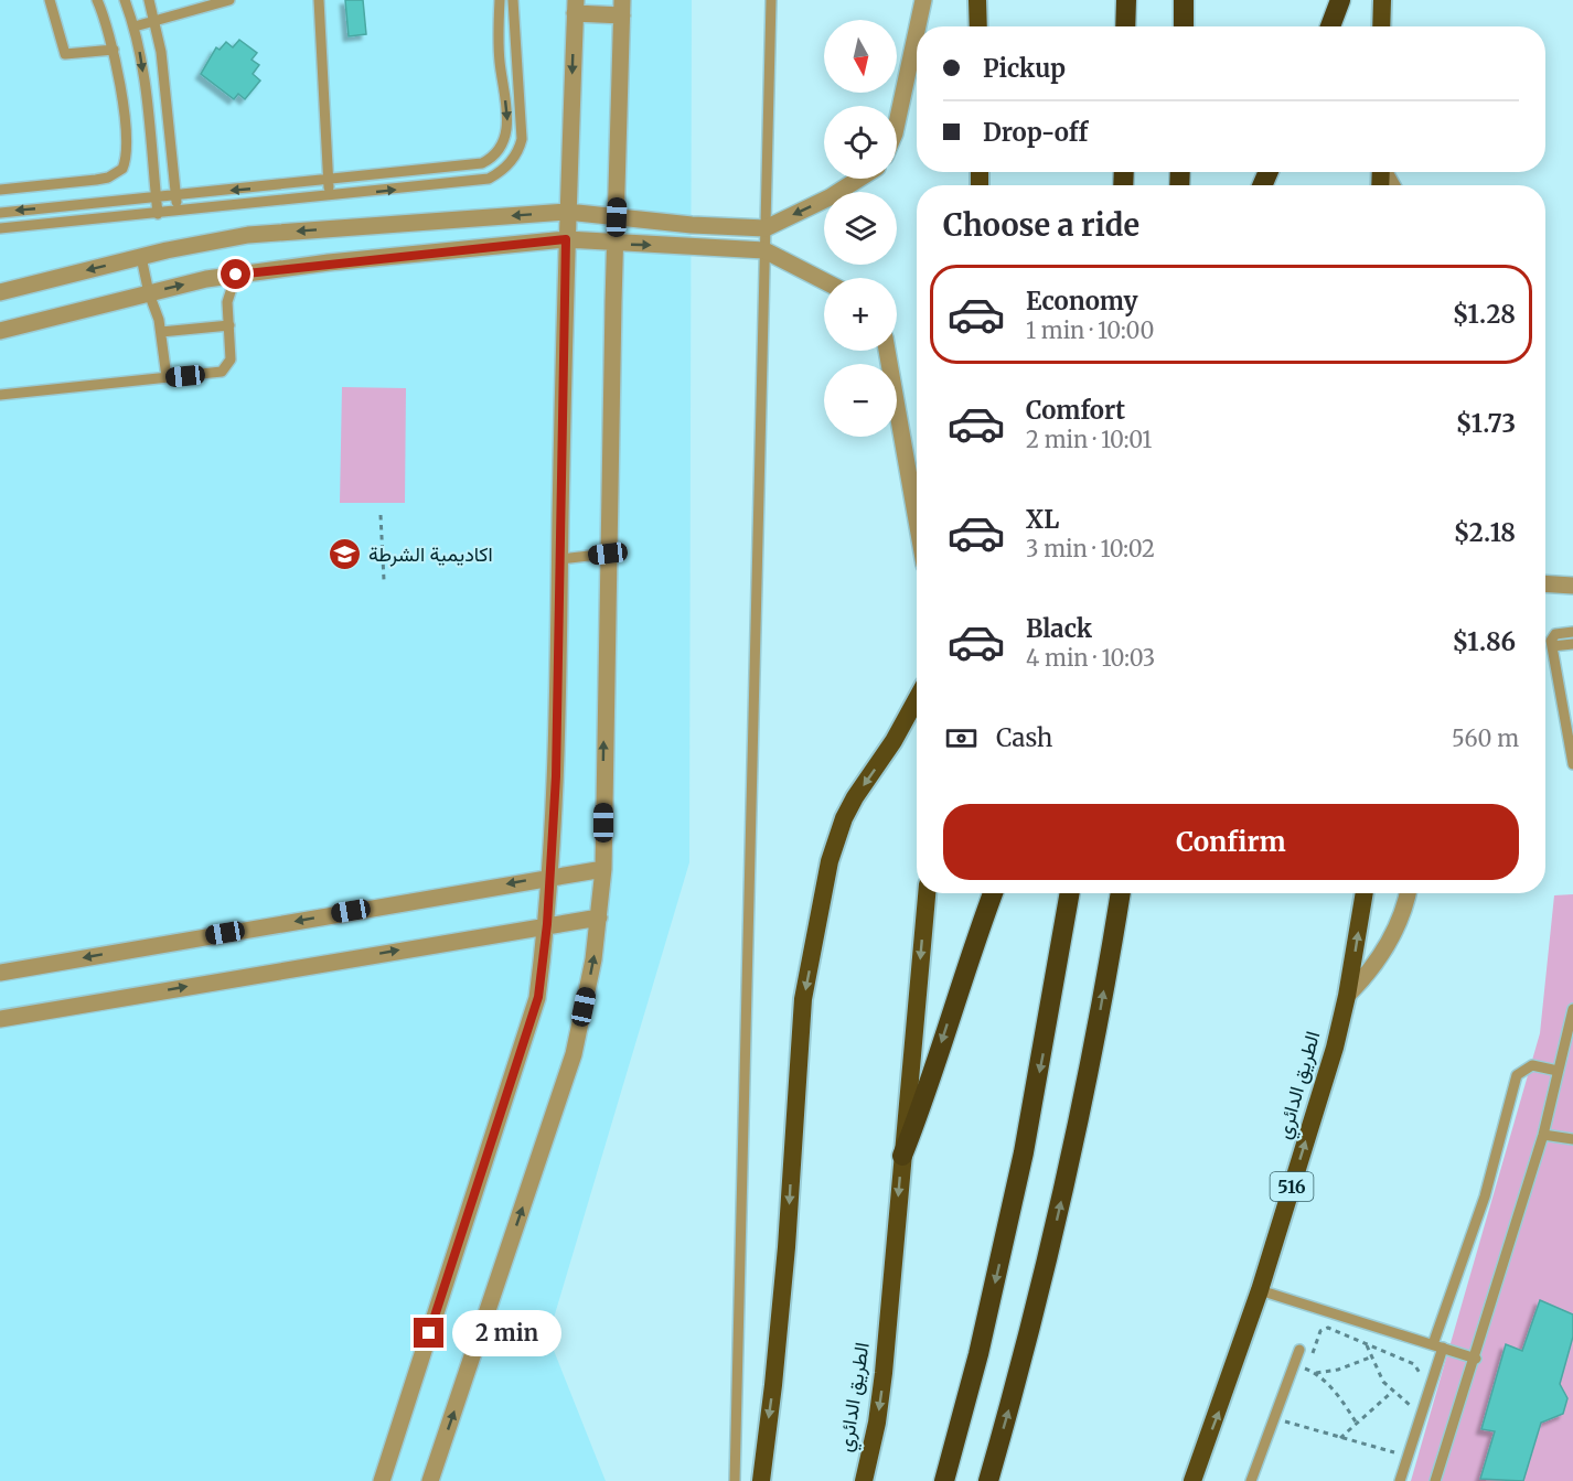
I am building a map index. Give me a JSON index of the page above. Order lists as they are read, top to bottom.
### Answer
{
  "streets": {
    "highway": ["الطريق الدائري", "516"]
  },
  "places": {
    "school or university": ["اكاديمية الشرطة"]
  },
  "north": "bottom",
  "page": {
    "map_buttons": ["+", "−"],
    "banner": ["Pickup", "Drop-off"],
    "heading": "Choose a ride",
    "list": [
      {
        "name": "Economy",
        "note": "1 min · 10:00",
        "value": "$1.28"
      },
      {
        "name": "Comfort",
        "note": "2 min · 10:01",
        "value": "$1.73"
      },
      {
        "name": "XL",
        "note": "3 min · 10:02",
        "value": "$2.18"
      },
      {
        "name": "Black",
        "note": "4 min · 10:03",
        "value": "$1.86"
      }
    ],
    "pay": ["Cash", "560 m"],
    "buttons": "Confirm",
    "bubble": "2 min"
  }
}
